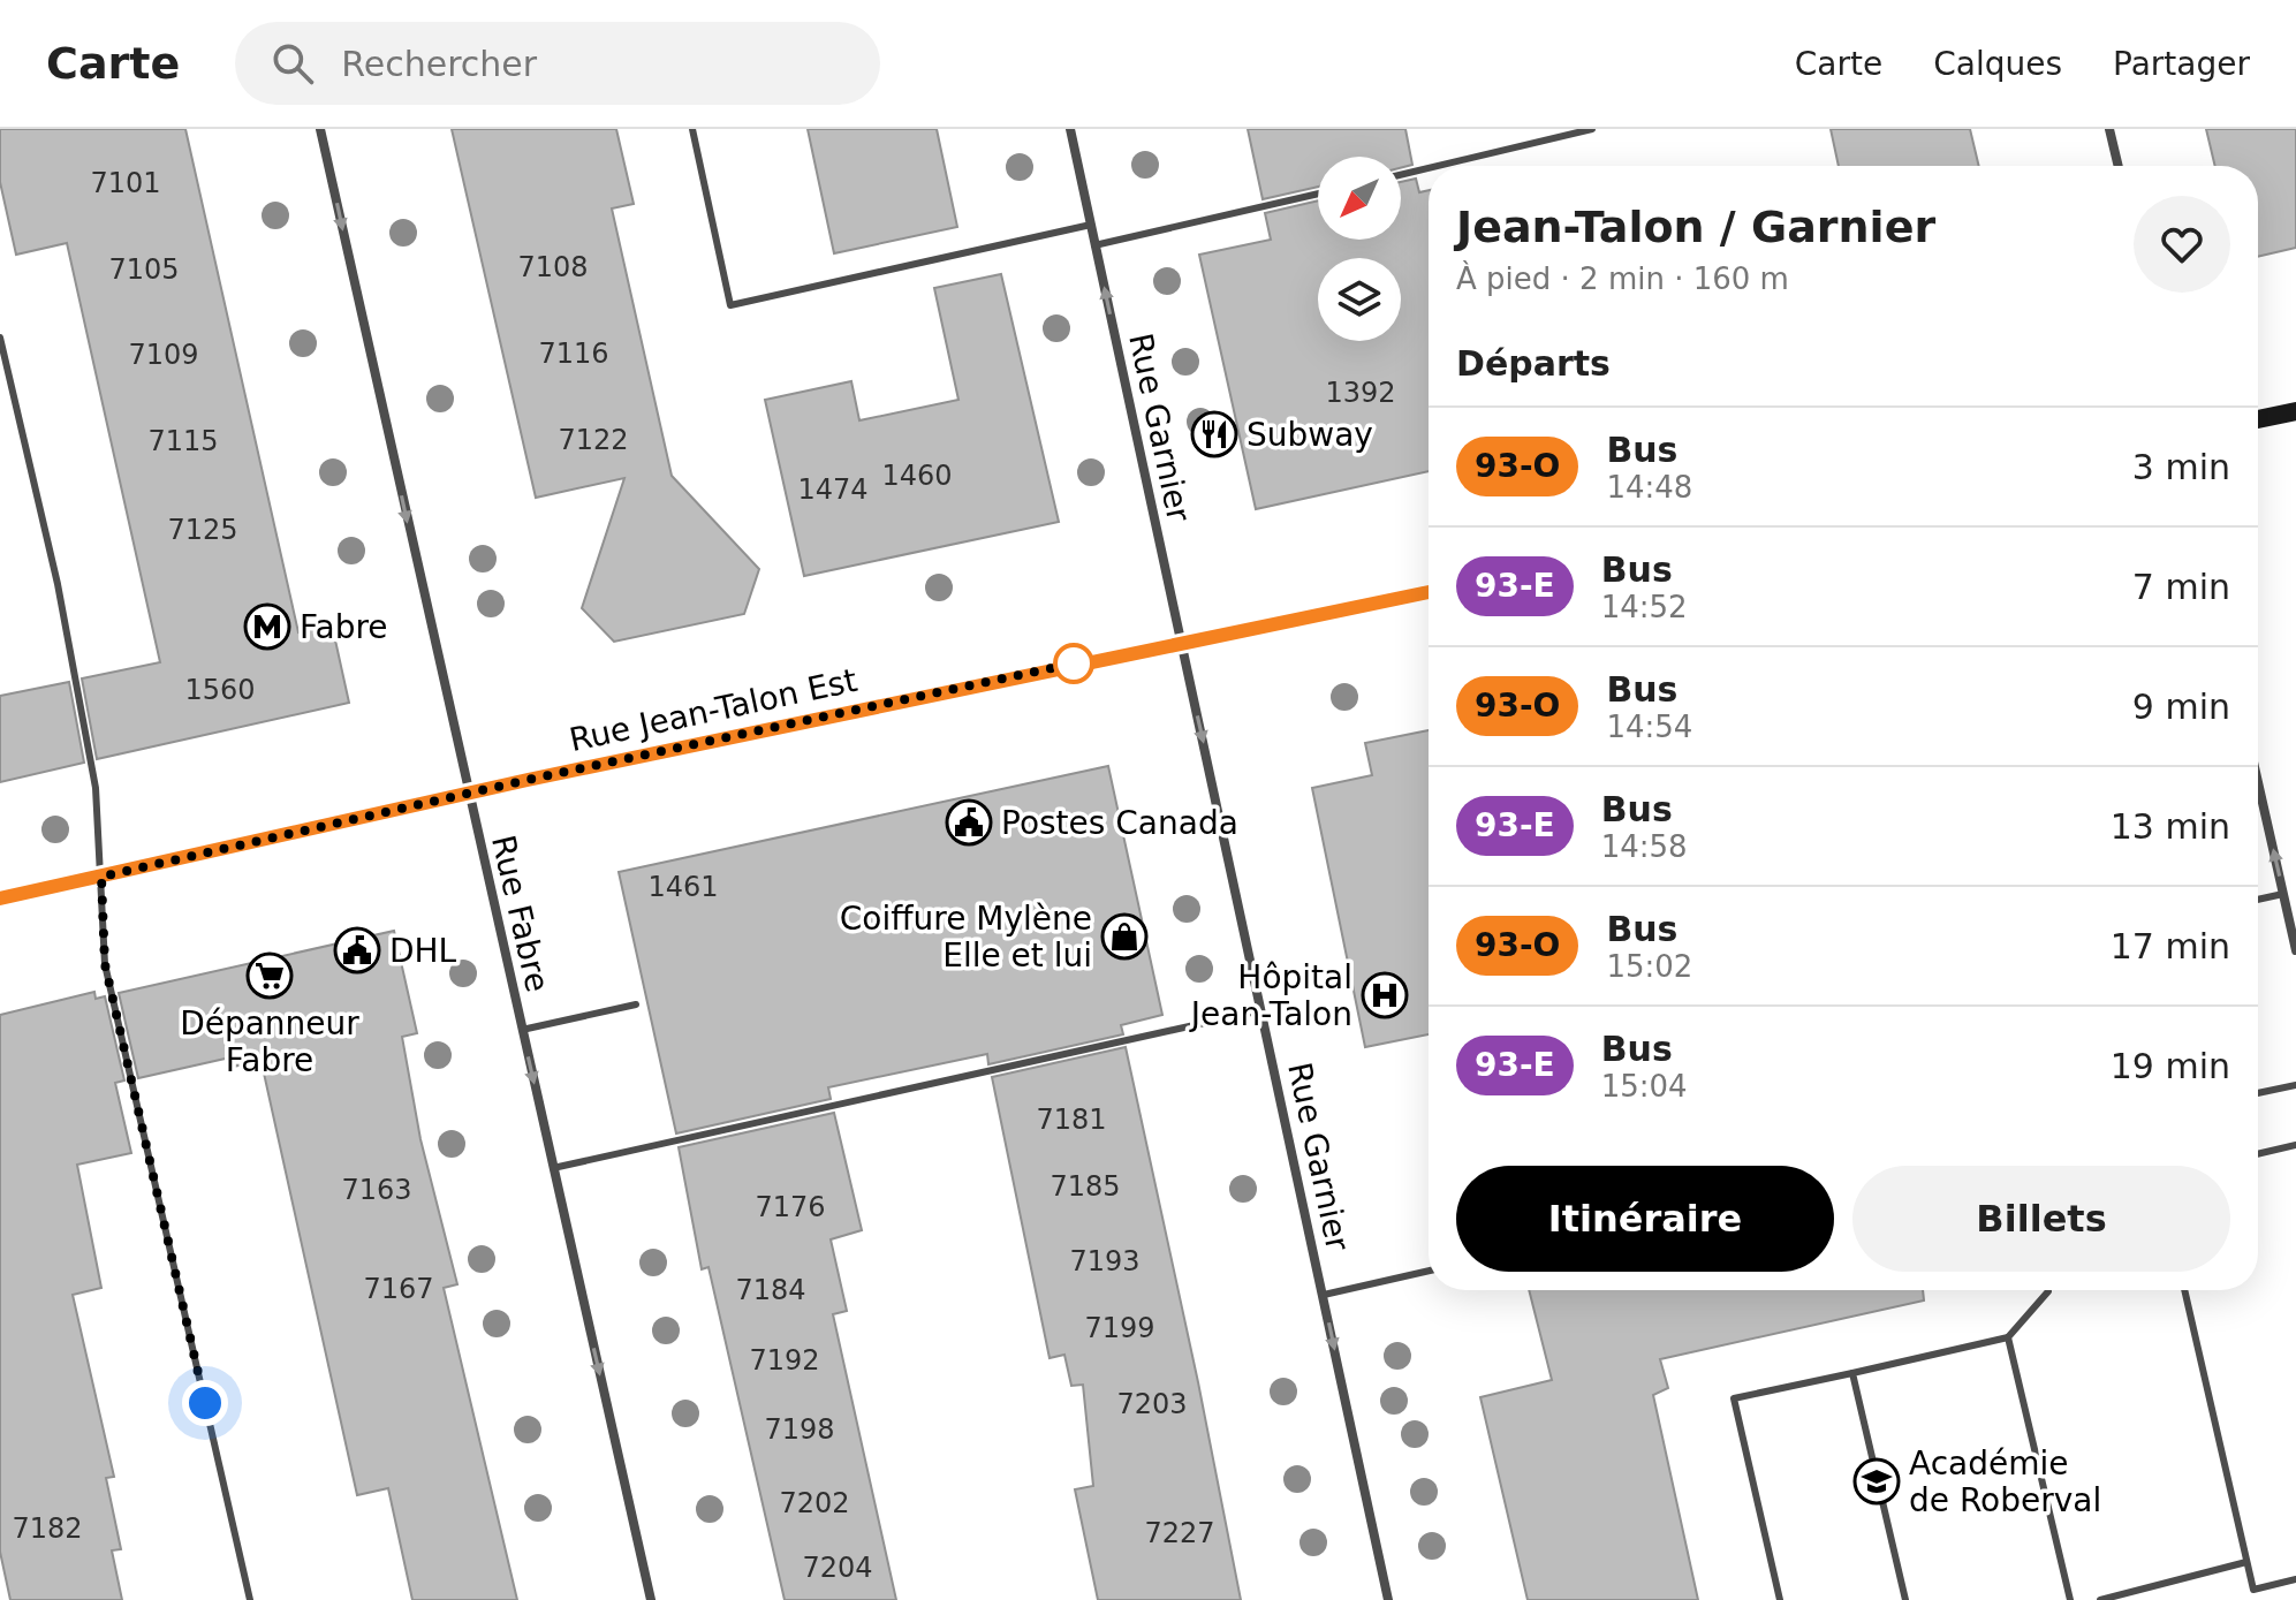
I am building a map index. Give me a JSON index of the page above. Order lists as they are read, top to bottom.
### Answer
{
  "streets": {
    "main road": ["Rue Jean-Talon Est"],
    "street": ["Rue Garnier", "Rue Fabre"]
  },
  "crossings": [
    ["Rue Garnier", "Rue Jean-Talon Est"],
    ["Rue Jean-Talon Est", "Rue Fabre"]
  ],
  "one_way": ["Rue Fabre"],
  "places": {
    "restaurant": ["Subway"],
    "metro station": ["Fabre"],
    "public building": ["Postes Canada", "DHL"],
    "shop": ["Coiffure Mylène Elle et lui"],
    "supermarket": ["Dépanneur Fabre"],
    "hospital": ["Hôpital Jean-Talon"],
    "school or university": ["Académie de Roberval"]
  },
  "lines": ["bus line 93-O"],
  "house_numbers": [
    "7101",
    "7108",
    "7105",
    "7116",
    "7109",
    "1392",
    "7122",
    "7115",
    "1460",
    "1474",
    "7125",
    "1560",
    "1461",
    "7181",
    "7185",
    "7163",
    "7176",
    "7193",
    "7167",
    "7184",
    "7199",
    "7192",
    "7203",
    "7198",
    "7202",
    "7182",
    "7227",
    "7204"
  ],
  "north": "bottom left",
  "page": {
    "header": "Carte",
    "search": "Rechercher",
    "nav": ["Carte", "Calques", "Partager"],
    "heading": [
      ["Jean-Talon / Garnier", "À pied · 2 min · 160 m"],
      "Départs"
    ],
    "list": [
      {
        "mark": "93-O",
        "name": "Bus",
        "note": "14:48",
        "value": "3 min"
      },
      {
        "mark": "93-E",
        "name": "Bus",
        "note": "14:52",
        "value": "7 min"
      },
      {
        "mark": "93-O",
        "name": "Bus",
        "note": "14:54",
        "value": "9 min"
      },
      {
        "mark": "93-E",
        "name": "Bus",
        "note": "14:58",
        "value": "13 min"
      },
      {
        "mark": "93-O",
        "name": "Bus",
        "note": "15:02",
        "value": "17 min"
      },
      {
        "mark": "93-E",
        "name": "Bus",
        "note": "15:04",
        "value": "19 min"
      }
    ],
    "buttons": ["Itinéraire", "Billets"]
  }
}
